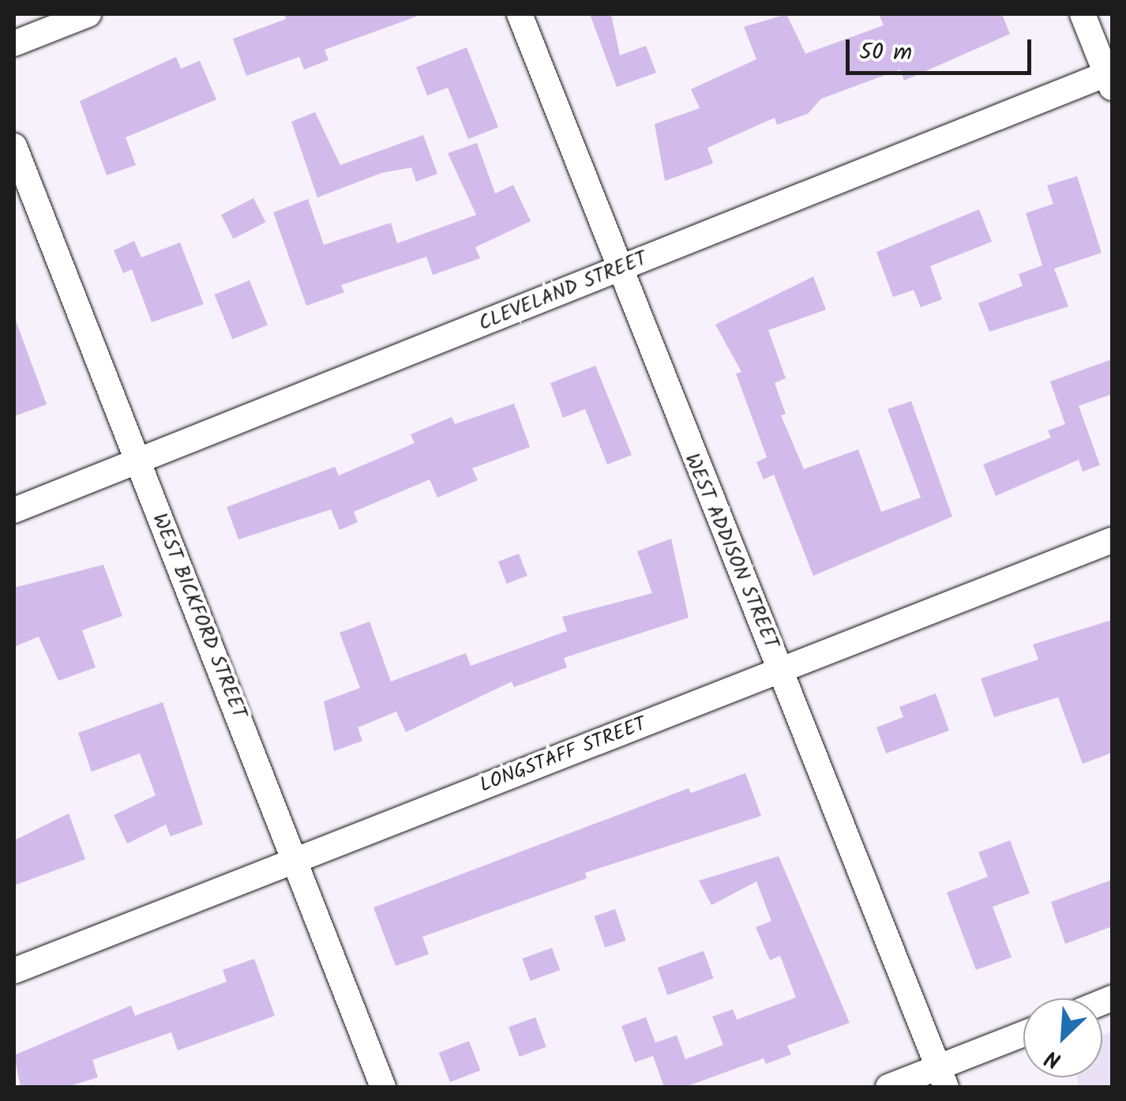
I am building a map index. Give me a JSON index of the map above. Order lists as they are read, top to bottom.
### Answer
{
  "streets": {
    "street": [
      "CLEVELAND STREET",
      "WEST ADDISON STREET",
      "WEST BICKFORD STREET",
      "LONGSTAFF STREET"
    ]
  },
  "crossings": [
    ["CLEVELAND STREET", "WEST ADDISON STREET"],
    ["CLEVELAND STREET", "WEST BICKFORD STREET"],
    ["WEST ADDISON STREET", "LONGSTAFF STREET"],
    ["WEST BICKFORD STREET", "LONGSTAFF STREET"]
  ],
  "scale_bar": "50 m",
  "north": "bottom left"
}
